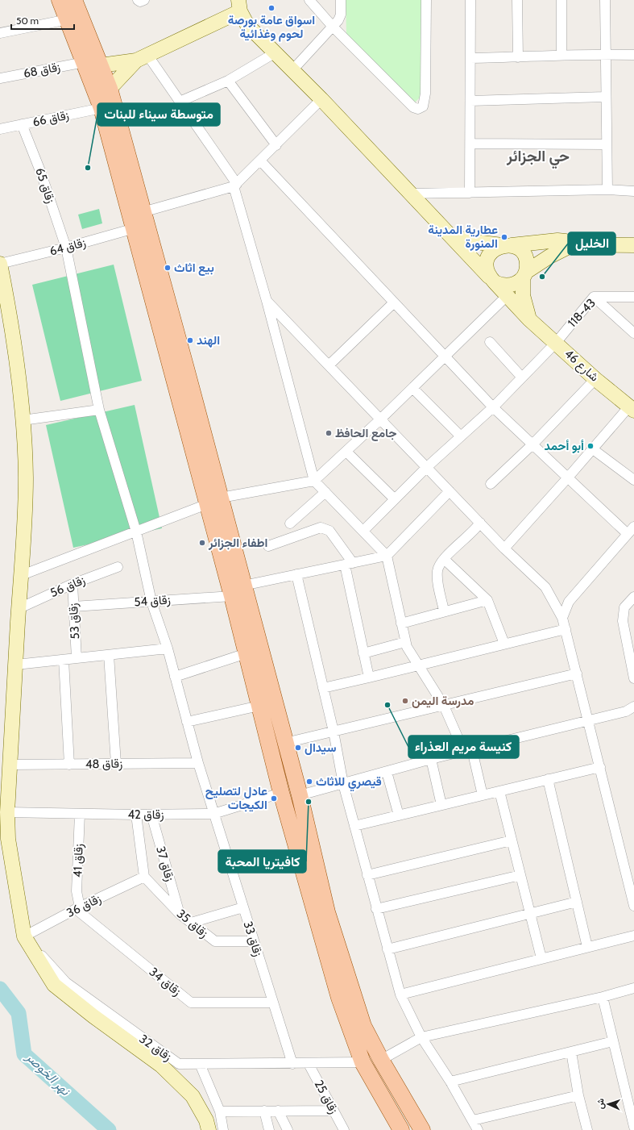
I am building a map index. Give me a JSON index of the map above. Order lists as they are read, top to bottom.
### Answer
{
  "streets": {
    "street": [
      "زقاق 68",
      "زقاق 66",
      "زقاق 65",
      "زقاق 64",
      "118-43",
      "شارع 46",
      "زقاق 56",
      "زقاق 54",
      "زقاق 53",
      "زقاق 48",
      "زقاق 42",
      "زقاق 41",
      "زقاق 37",
      "زقاق 36",
      "زقاق 35",
      "زقاق 33",
      "زقاق 34",
      "زقاق 32",
      "زقاق 25"
    ]
  },
  "crossings": [
    ["زقاق 66", "زقاق 65"],
    ["زقاق 65", "زقاق 64"],
    ["زقاق 65", "زقاق 33"],
    ["118-43", "شارع 46"],
    ["زقاق 56", "زقاق 53"],
    ["زقاق 54", "زقاق 53"],
    ["زقاق 54", "زقاق 33"],
    ["زقاق 48", "زقاق 33"],
    ["زقاق 42", "زقاق 41"],
    ["زقاق 42", "زقاق 37"],
    ["زقاق 42", "زقاق 33"],
    ["زقاق 41", "زقاق 36"],
    ["زقاق 41", "زقاق 34"],
    ["زقاق 37", "زقاق 35"],
    ["زقاق 36", "زقاق 35"],
    ["زقاق 36", "زقاق 34"],
    ["زقاق 36", "زقاق 32"],
    ["زقاق 35", "زقاق 33"],
    ["زقاق 33", "زقاق 34"],
    ["زقاق 33", "زقاق 32"],
    ["زقاق 32", "زقاق 25"]
  ],
  "districts": ["حي الجزائر"],
  "water": ["نهر الخوصر"],
  "places": [
    "اسواق عامة بورصة لحوم وغذائية",
    "متوسطة سيناء للبنات",
    "عطارية المدينة المنورة",
    "بيع اثاث",
    "الخليل",
    "الهند",
    "جامع الحافظ",
    "أبو أحمد",
    "اطفاء الجزائر",
    "مدرسة اليمن",
    "كنيسة مريم العذراء",
    "سيدال",
    "قيصري للاثاث",
    "عادل لتصليح الكيجات",
    "كافيتريا المحبة"
  ],
  "scale_bar": "50 m",
  "north": "left"
}
